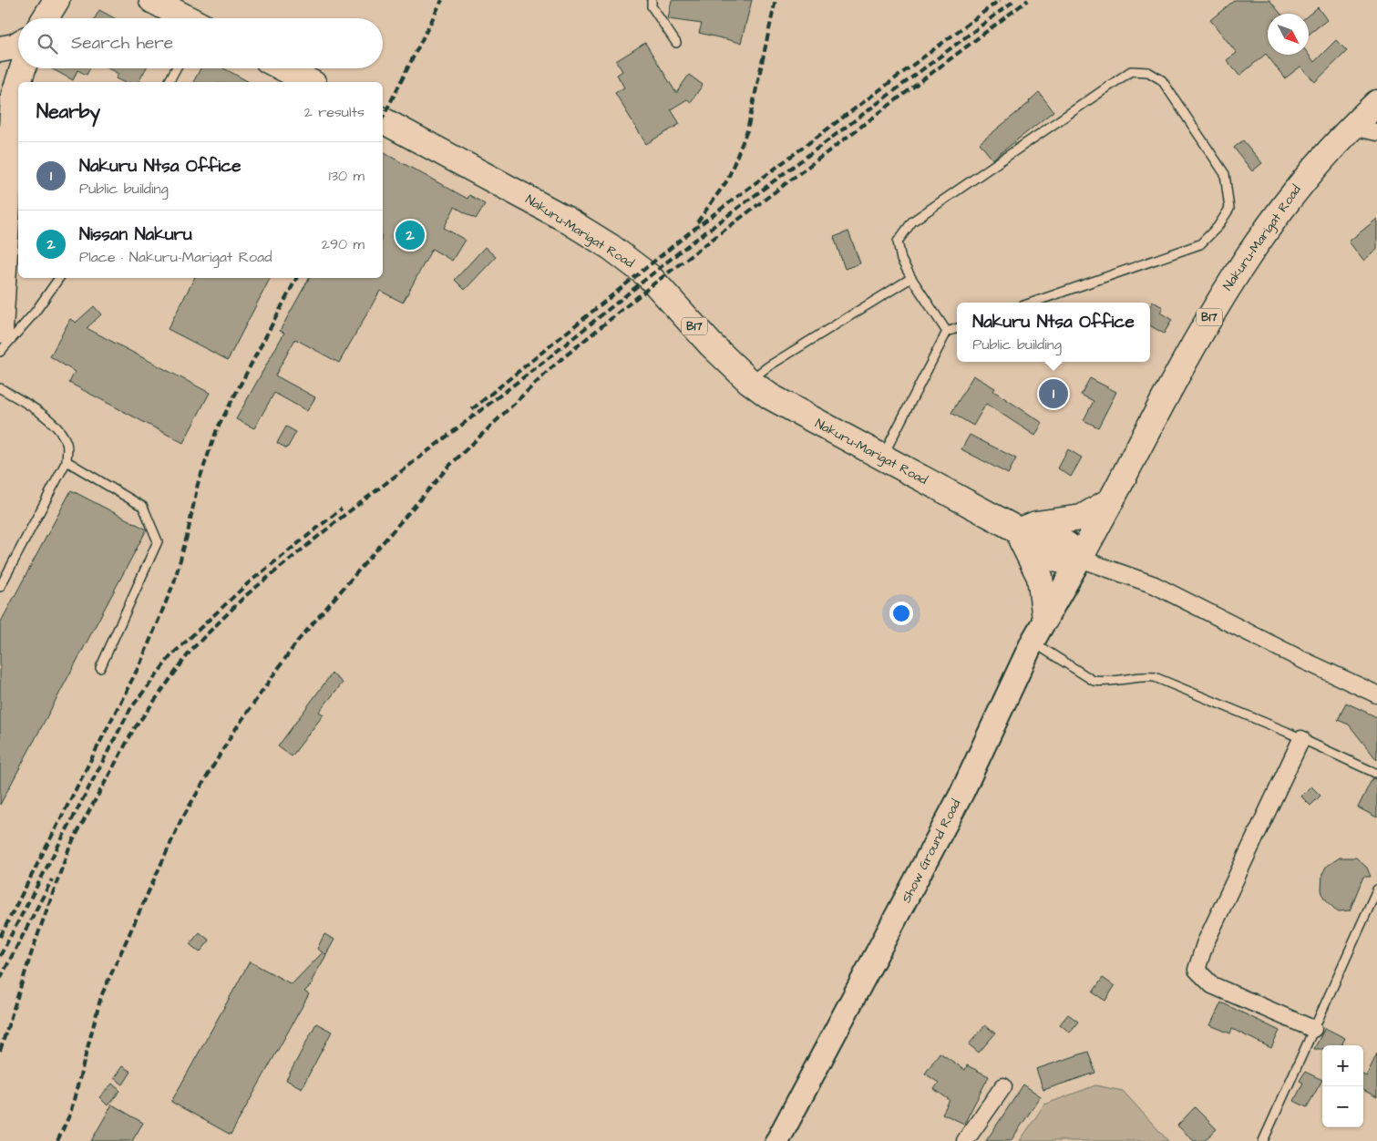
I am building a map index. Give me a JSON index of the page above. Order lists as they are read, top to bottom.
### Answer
{
  "streets": {
    "main road": ["Nakuru-Marigat Road", "B17", "Show Ground Road"]
  },
  "crossings": [
    ["Nakuru-Marigat Road", "Show Ground Road"]
  ],
  "north": "bottom right",
  "page": {
    "search": "Search here",
    "heading": ["Nearby", "2 results"],
    "list": [
      {
        "mark": "1",
        "name": "Nakuru Ntsa Office",
        "note": "Public building",
        "value": "130 m"
      },
      {
        "mark": "2",
        "name": "Nissan Nakuru",
        "note": "Place · Nakuru-Marigat Road",
        "value": "290 m"
      }
    ],
    "pins": ["2", "1"],
    "popup": ["Nakuru Ntsa Office", "Public building"],
    "map_buttons": ["+", "−"]
  }
}
